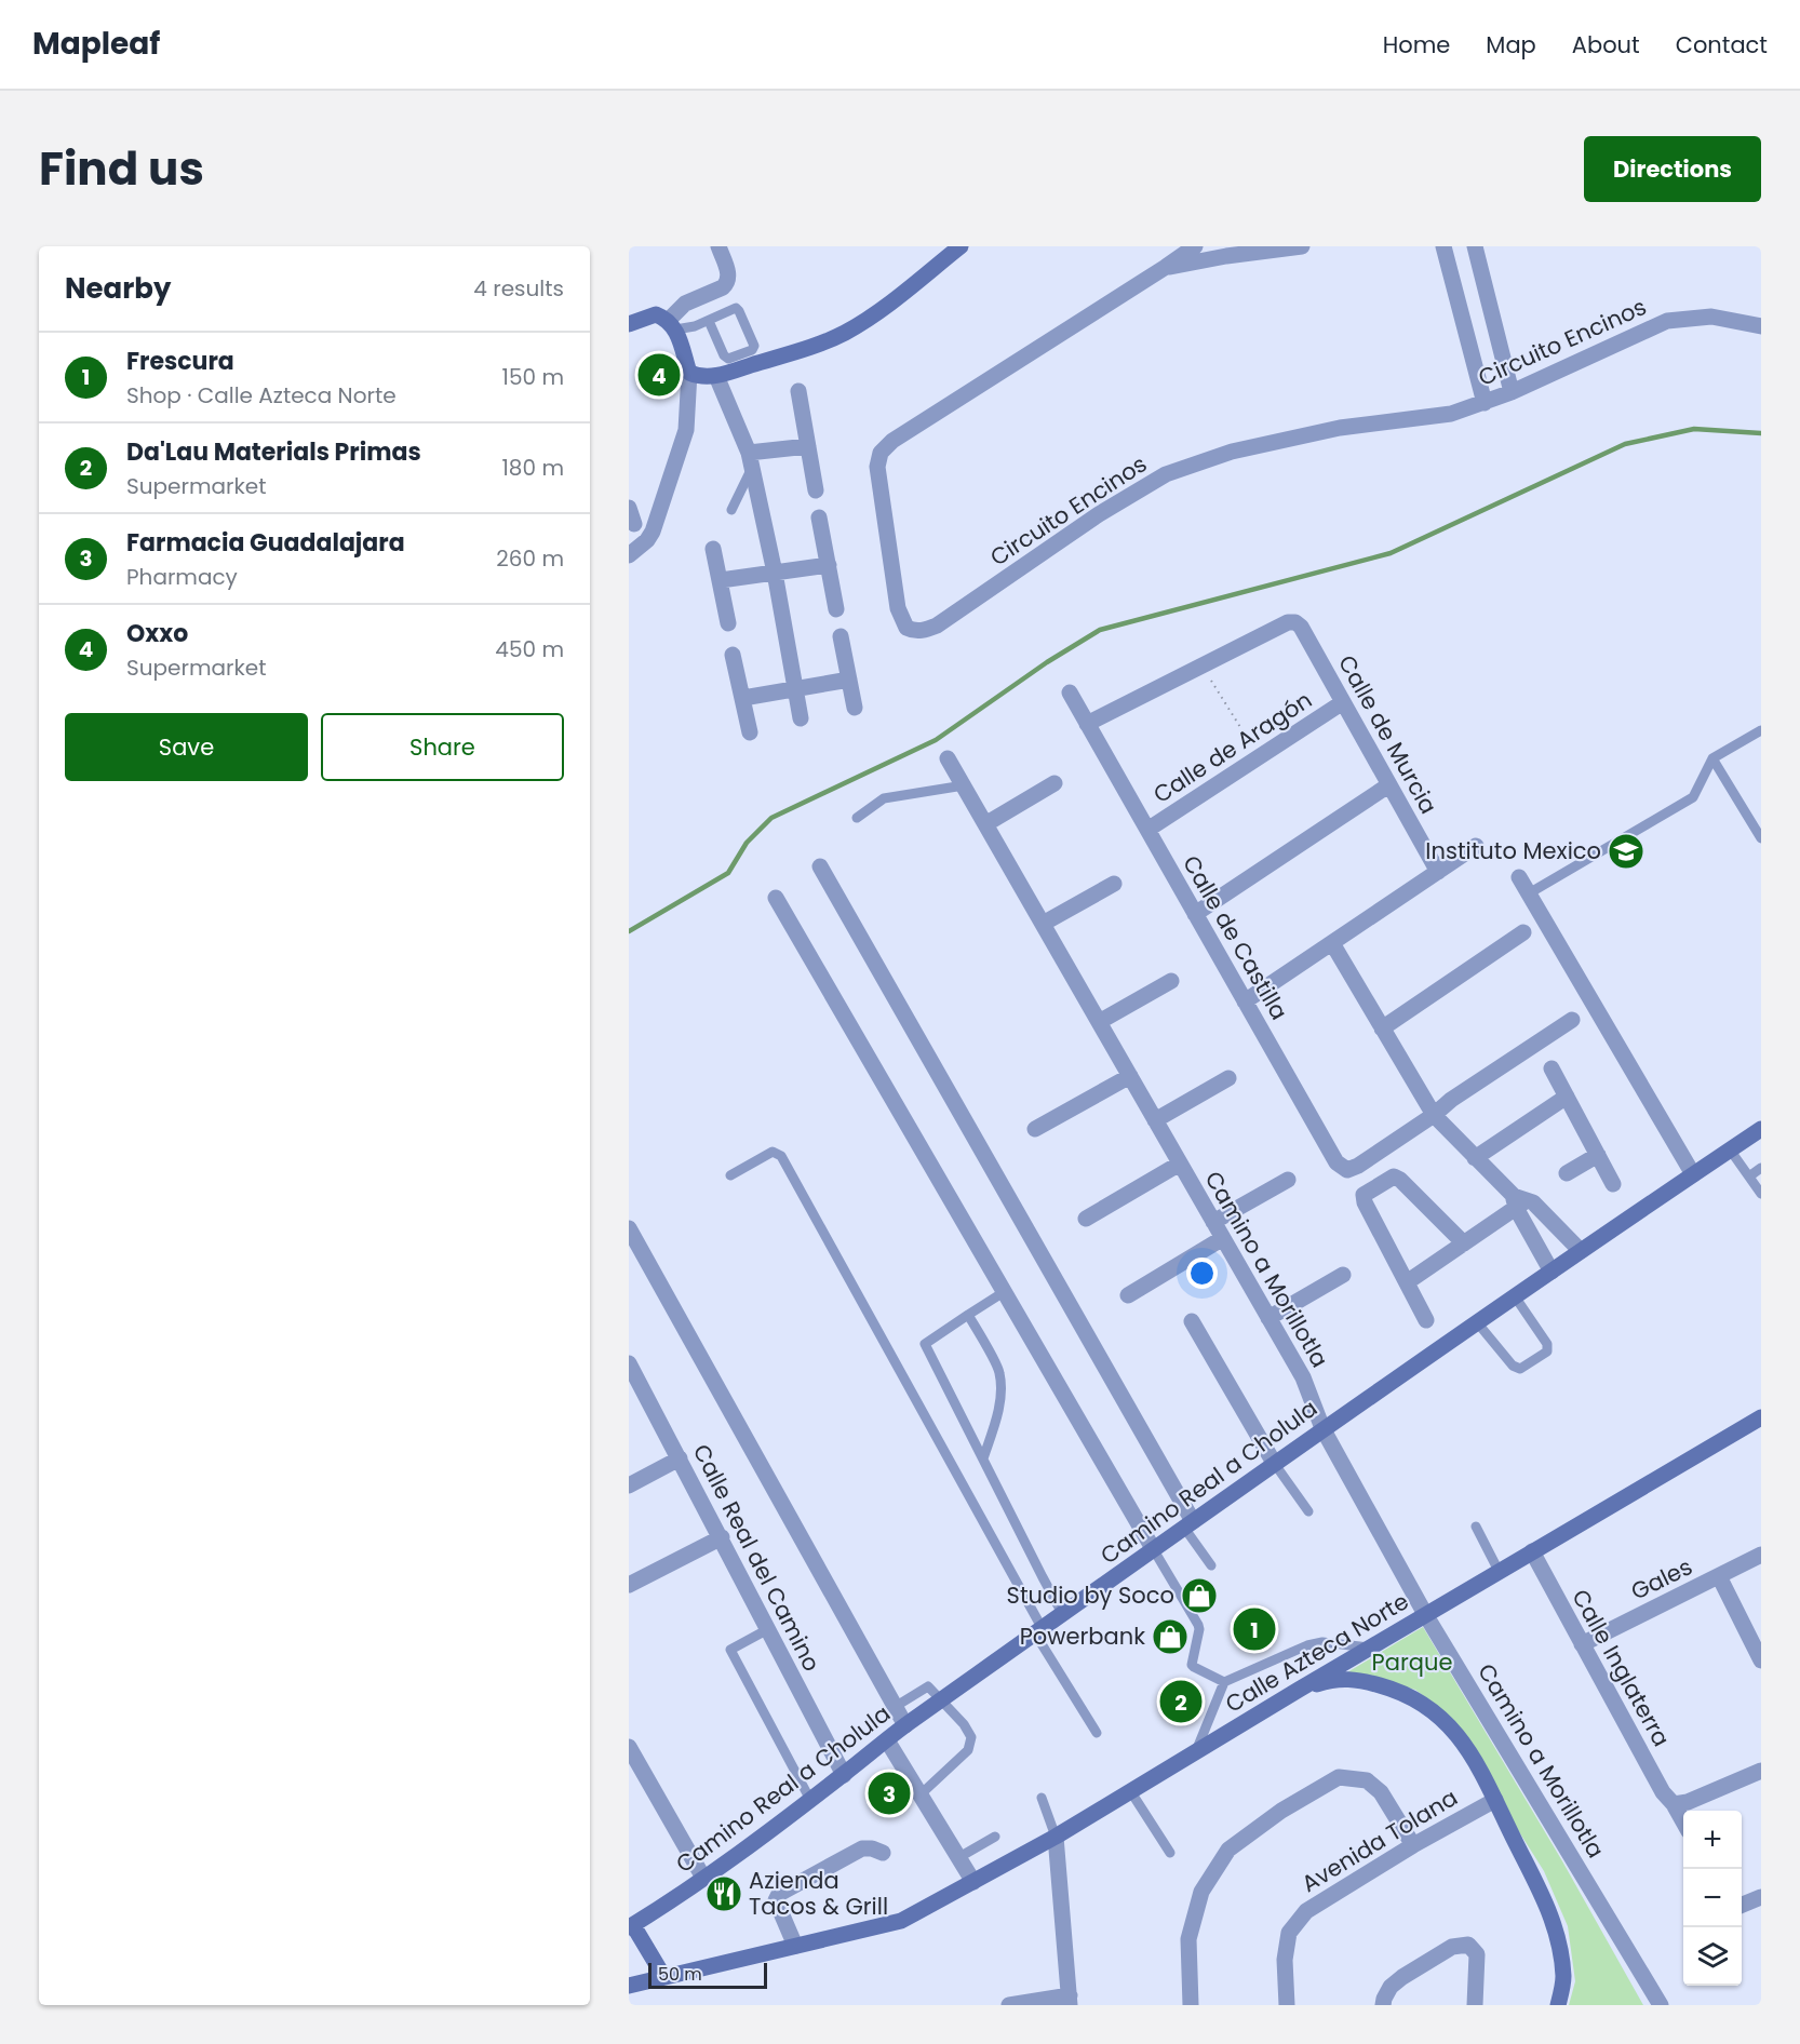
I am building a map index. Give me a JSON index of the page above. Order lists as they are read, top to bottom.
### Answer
{
  "streets": {
    "main road": ["Camino Real a Cholula", "Calle Azteca Norte"],
    "street": [
      "Circuito Encinos",
      "Calle de Murcia",
      "Calle de Aragón",
      "Calle de Castilla",
      "Camino a Morillotla",
      "Calle Real del Camino",
      "Gales",
      "Calle Inglaterra",
      "Avenida Tolana"
    ]
  },
  "crossings": [
    ["Calle de Murcia", "Calle de Aragón"],
    ["Calle de Aragón", "Calle de Castilla"],
    ["Camino a Morillotla", "Camino Real a Cholula"],
    ["Camino a Morillotla", "Calle Azteca Norte"],
    ["Camino Real a Cholula", "Calle Real del Camino"],
    ["Gales", "Calle Inglaterra"],
    ["Calle Azteca Norte", "Calle Inglaterra"]
  ],
  "parks": ["Parque"],
  "places": {
    "school or university": ["Instituto Mexico"],
    "shop": ["Studio by Soco", "Powerbank"],
    "restaurant": ["Azienda Tacos & Grill"]
  },
  "scale_bar": "50 m",
  "page": {
    "header": "Mapleaf",
    "nav": [
      "Home",
      "Map",
      "About",
      "Contact"
    ],
    "title": "Find us",
    "buttons": [
      "Directions",
      ["Save", "Share"]
    ],
    "heading": ["Nearby", "4 results"],
    "list": [
      {
        "mark": "1",
        "name": "Frescura",
        "note": "Shop · Calle Azteca Norte",
        "value": "150 m"
      },
      {
        "mark": "2",
        "name": "Da'Lau Materials Primas",
        "note": "Supermarket",
        "value": "180 m"
      },
      {
        "mark": "3",
        "name": "Farmacia Guadalajara",
        "note": "Pharmacy",
        "value": "260 m"
      },
      {
        "mark": "4",
        "name": "Oxxo",
        "note": "Supermarket",
        "value": "450 m"
      }
    ],
    "pins": [
      "4",
      "1",
      "2",
      "3"
    ],
    "map_buttons": ["+", "−"],
    "scale": "50 m"
  }
}
